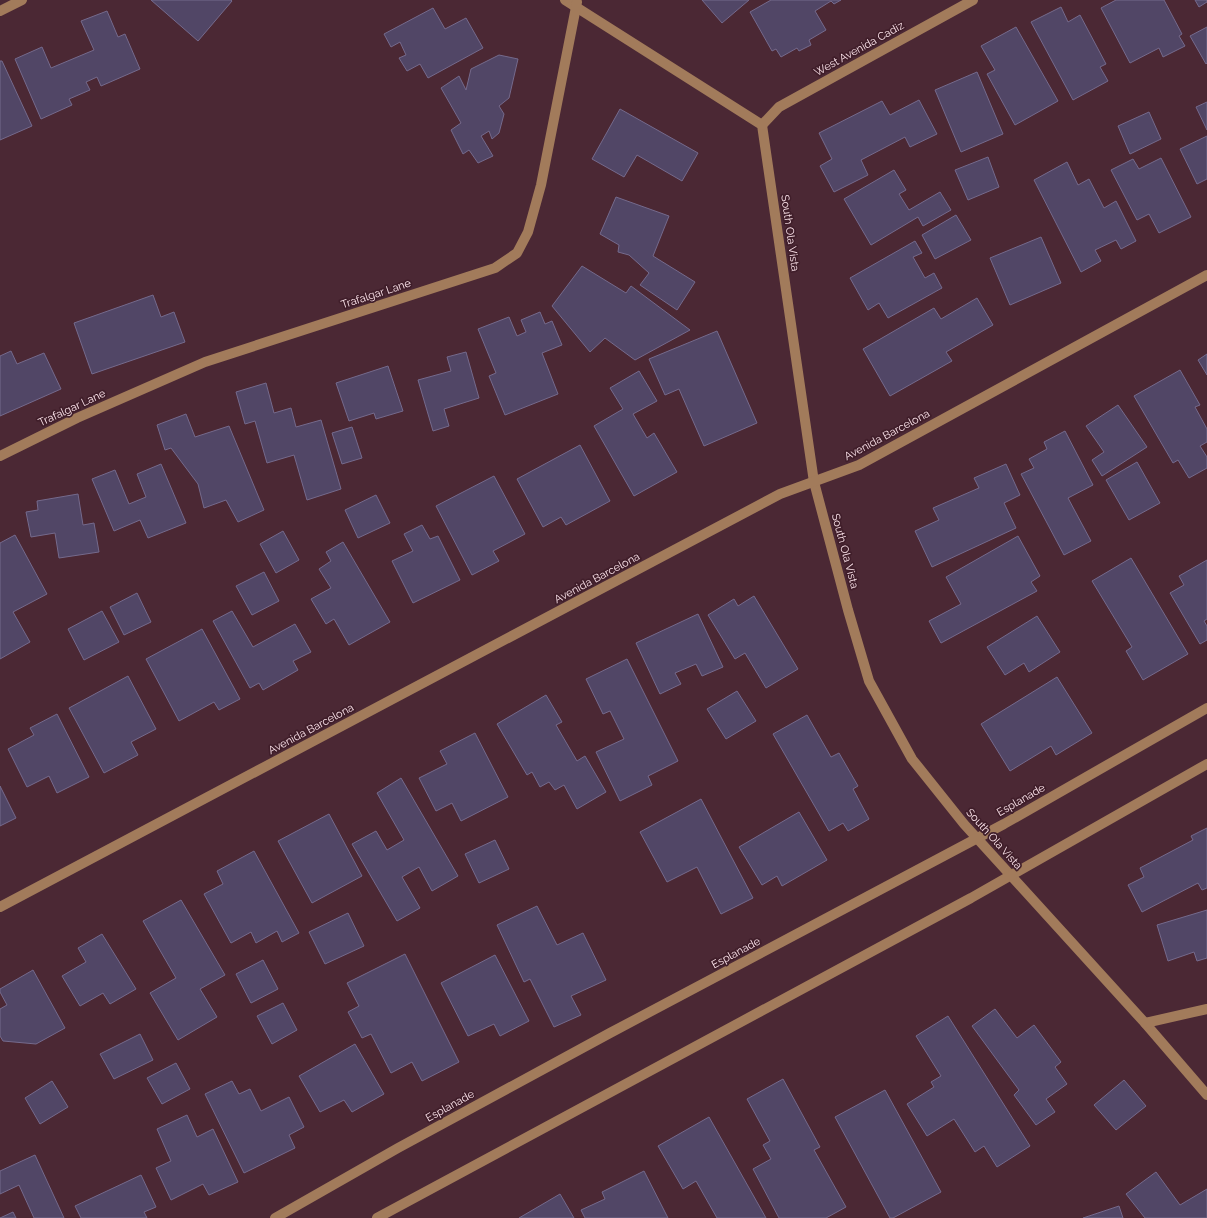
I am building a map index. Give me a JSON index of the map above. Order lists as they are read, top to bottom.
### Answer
{
  "streets": {
    "street": [
      "West Avenida Cadiz",
      "South Ola Vista",
      "Trafalgar Lane",
      "Avenida Barcelona",
      "Esplanade"
    ]
  },
  "crossings": [
    ["West Avenida Cadiz", "South Ola Vista"],
    ["South Ola Vista", "Avenida Barcelona"],
    ["South Ola Vista", "Esplanade"]
  ]
}
